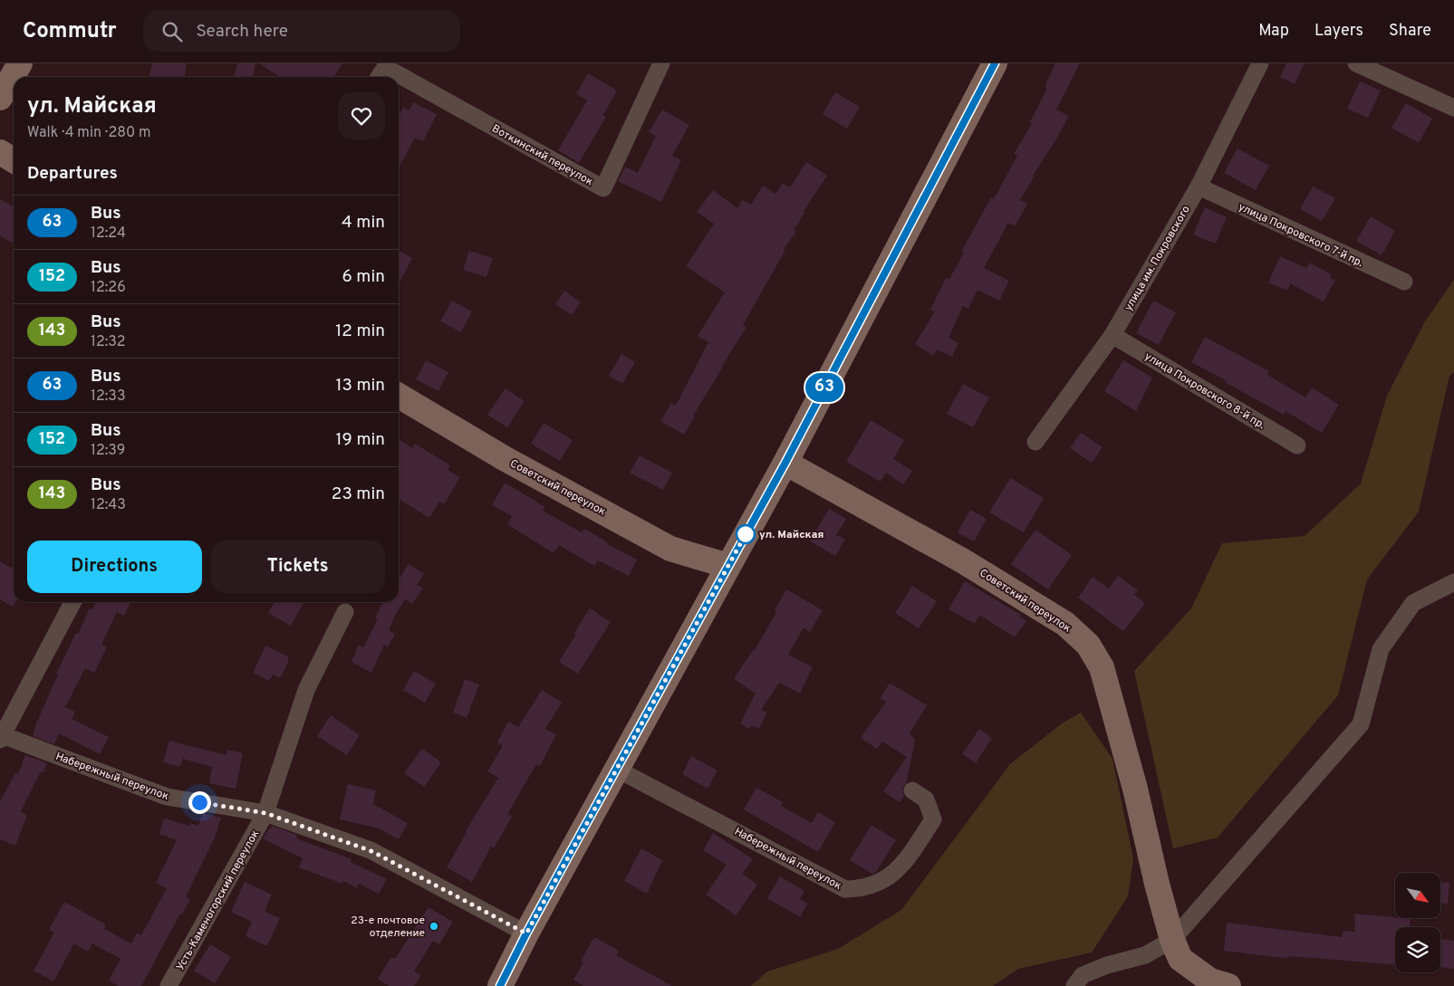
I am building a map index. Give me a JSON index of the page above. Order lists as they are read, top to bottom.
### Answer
{
  "streets": {
    "street": [
      "Воткинский переулок",
      "улица Покровского 7-й пр.",
      "улица им. Покровского",
      "улица Покровского 8-й пр.",
      "Советский переулок",
      "Набережный переулок",
      "Усть-Каменогорский переулок"
    ]
  },
  "crossings": [
    ["улица Покровского 7-й пр.", "улица им. Покровского"],
    ["улица им. Покровского", "улица Покровского 8-й пр."],
    ["Набережный переулок", "Усть-Каменогорский переулок"]
  ],
  "places": ["ул. Майская", "23-е почтовое отделение"],
  "lines": ["bus line 63"],
  "north": "bottom right",
  "page": {
    "header": "Commutr",
    "search": "Search here",
    "nav": ["Map", "Layers", "Share"],
    "on_map": "63",
    "heading": [
      ["ул. Майская", "Walk · 4 min · 280 m"],
      "Departures"
    ],
    "list": [
      {
        "mark": "63",
        "name": "Bus",
        "note": "12:24",
        "value": "4 min"
      },
      {
        "mark": "152",
        "name": "Bus",
        "note": "12:26",
        "value": "6 min"
      },
      {
        "mark": "143",
        "name": "Bus",
        "note": "12:32",
        "value": "12 min"
      },
      {
        "mark": "63",
        "name": "Bus",
        "note": "12:33",
        "value": "13 min"
      },
      {
        "mark": "152",
        "name": "Bus",
        "note": "12:39",
        "value": "19 min"
      },
      {
        "mark": "143",
        "name": "Bus",
        "note": "12:43",
        "value": "23 min"
      }
    ],
    "buttons": ["Directions", "Tickets"]
  }
}
